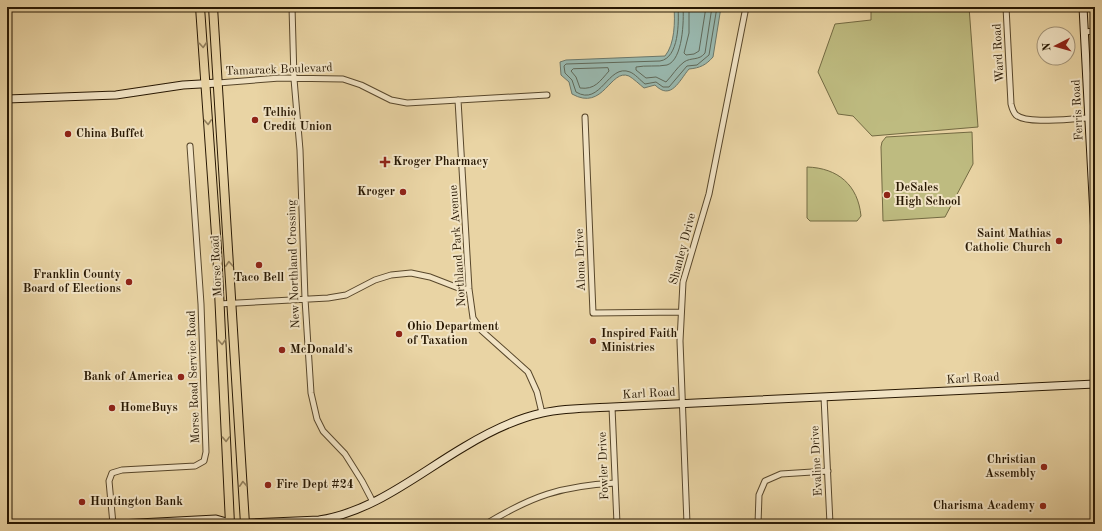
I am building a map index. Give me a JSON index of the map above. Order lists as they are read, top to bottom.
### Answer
{
  "streets": {
    "main road": [
      "Tamarack Boulevard",
      "Ferris Road",
      "Morse Road",
      "Karl Road"
    ],
    "street": [
      "Ward Road",
      "Northland Park Avenue",
      "Shanley Drive",
      "Alona Drive",
      "New Northland Crossing",
      "Morse Road Service Road",
      "Evaline Drive",
      "Fowler Drive"
    ]
  },
  "crossings": [
    ["Ward Road", "Ferris Road"],
    ["Tamarack Boulevard", "Northland Park Avenue"],
    ["Tamarack Boulevard", "New Northland Crossing"],
    ["Tamarack Boulevard", "Morse Road"],
    ["Northland Park Avenue", "Karl Road"],
    ["Shanley Drive", "Alona Drive"],
    ["Shanley Drive", "Karl Road"],
    ["New Northland Crossing", "Karl Road"],
    ["Morse Road", "Karl Road"],
    ["Karl Road", "Evaline Drive"],
    ["Karl Road", "Fowler Drive"]
  ],
  "places": {
    "other": [
      "Telhio Credit Union",
      "China Buffet",
      "Kroger",
      "DeSales High School",
      "Saint Mathias Catholic Church",
      "Taco Bell",
      "Franklin County Board of Elections",
      "Ohio Department of Taxation",
      "Inspired Faith Ministries",
      "McDonald's",
      "Bank of America",
      "HomeBuys",
      "Christian Assembly",
      "Fire Dept #24",
      "Huntington Bank",
      "Charisma Academy"
    ],
    "health": ["Kroger Pharmacy"]
  },
  "north": "left"
}
